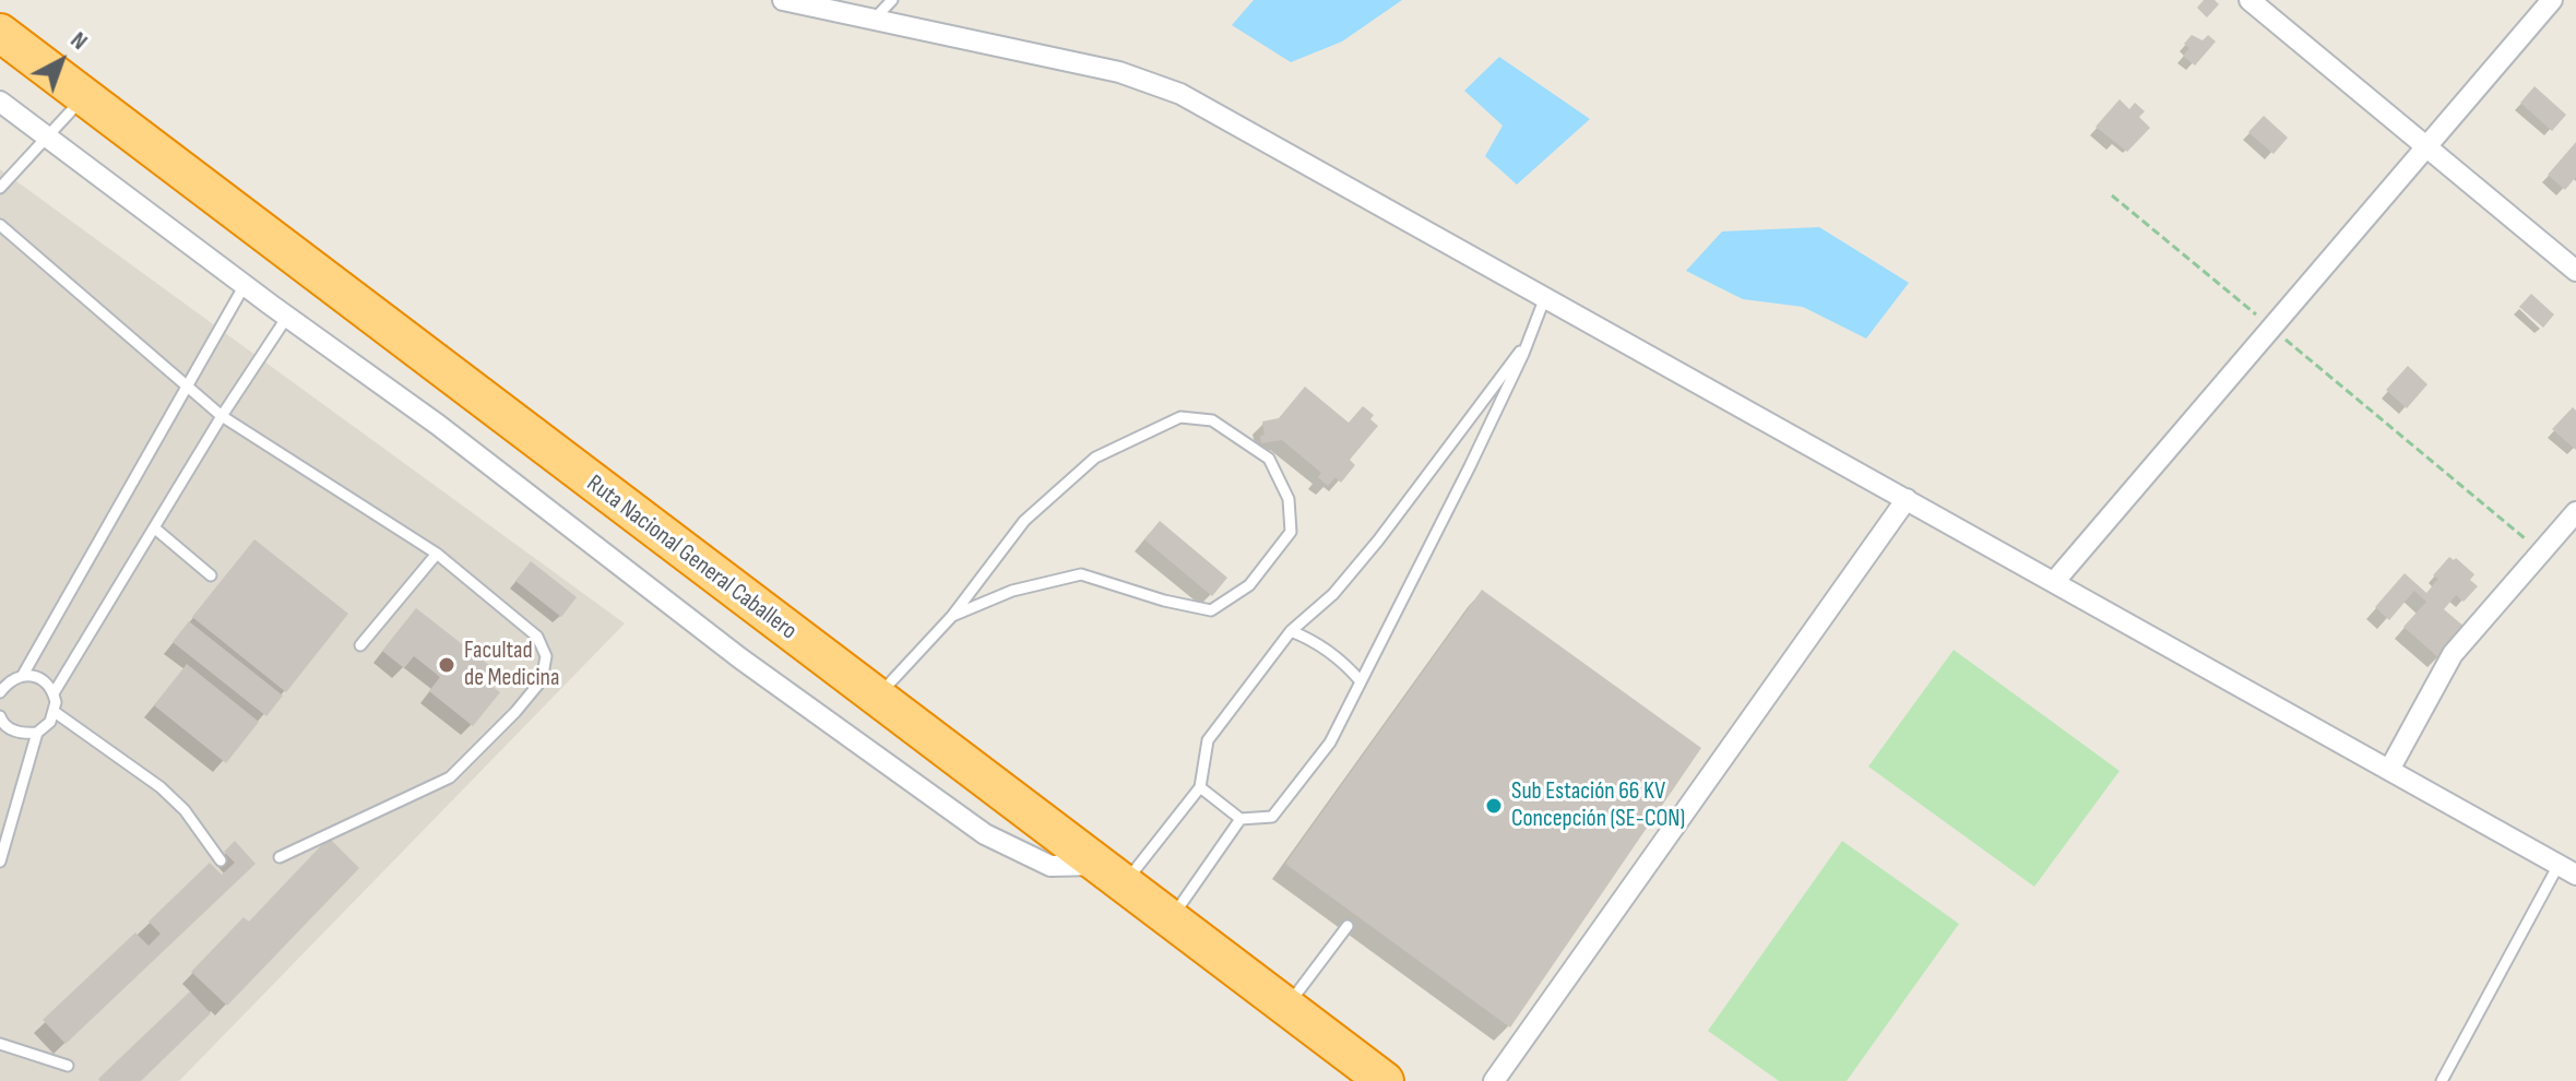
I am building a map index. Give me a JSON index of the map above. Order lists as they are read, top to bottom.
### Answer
{
  "streets": {
    "highway": ["Ruta Nacional General Caballero"]
  },
  "places": ["Facultad de Medicina", "Sub Estación 66 KV Concepción (SE-CON)"],
  "north": "top right"
}
